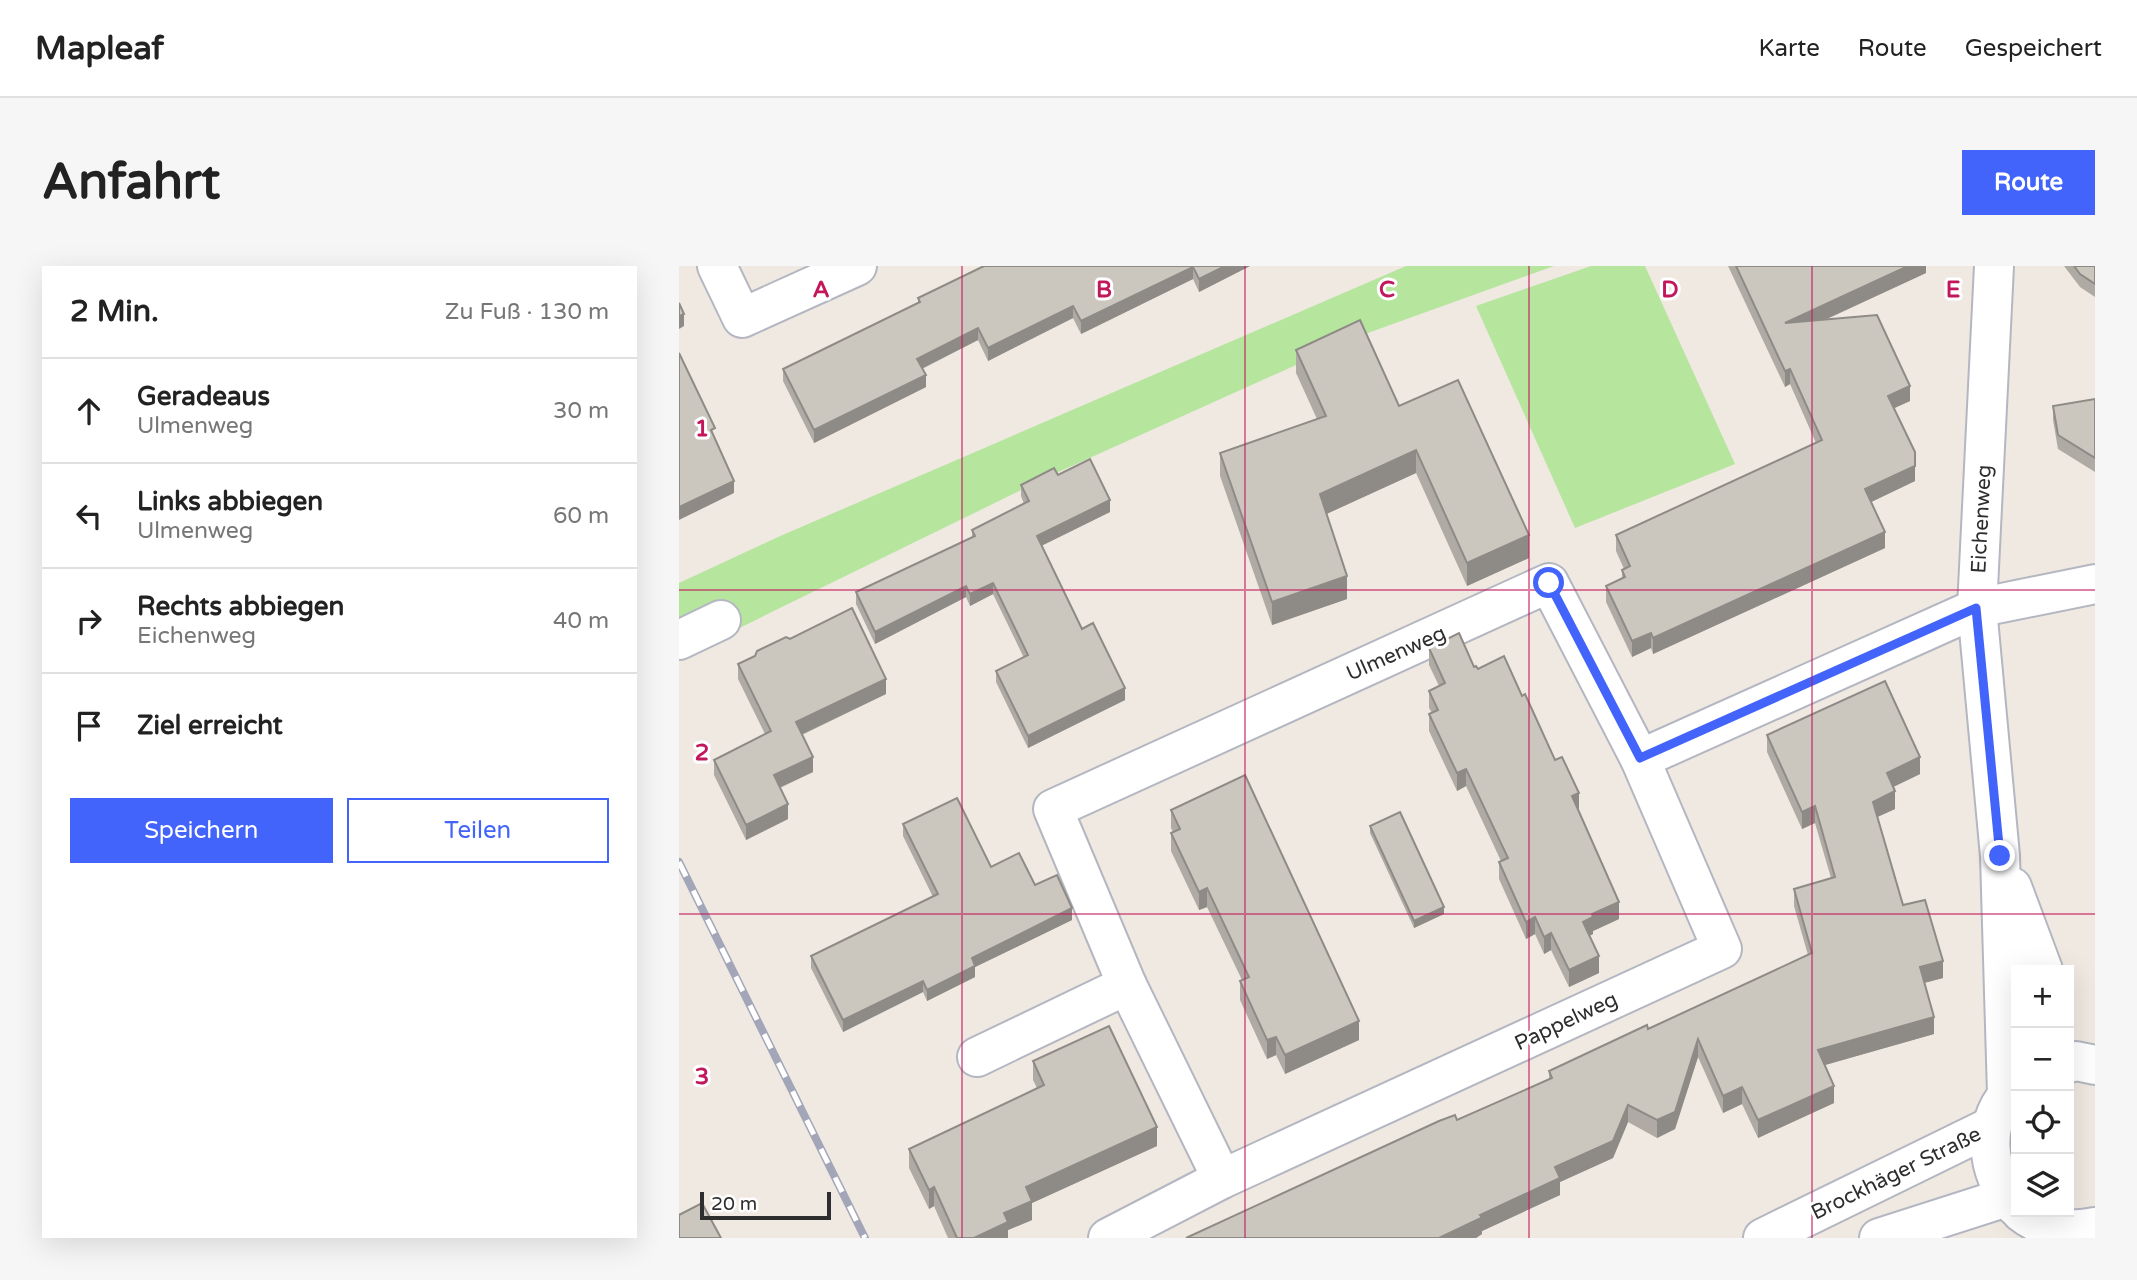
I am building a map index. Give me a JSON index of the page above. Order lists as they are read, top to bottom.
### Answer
{
  "streets": {
    "street": [
      "Eichenweg",
      "Ulmenweg",
      "Pappelweg",
      "Brockhäger Straße"
    ]
  },
  "crossings": [
    ["Eichenweg", "Brockhäger Straße"],
    ["Ulmenweg", "Pappelweg"]
  ],
  "scale_bar": "20 m",
  "page": {
    "header": "Mapleaf",
    "nav": ["Karte", "Route", "Gespeichert"],
    "buttons": [
      "Route",
      ["Speichern", "Teilen"]
    ],
    "title": "Anfahrt",
    "heading": ["2 Min.", "Zu Fuß · 130 m"],
    "list": [
      ["Geradeaus", "Ulmenweg", "30 m"],
      ["Links abbiegen", "Ulmenweg", "60 m"],
      ["Rechts abbiegen", "Eichenweg", "40 m"],
      "Ziel erreicht"
    ],
    "map_buttons": ["+", "−"],
    "scale": "20 m"
  },
  "grid": {
    "columns": [
      "A",
      "B",
      "C",
      "D",
      "E"
    ],
    "rows": ["1", "2", "3"]
  }
}
